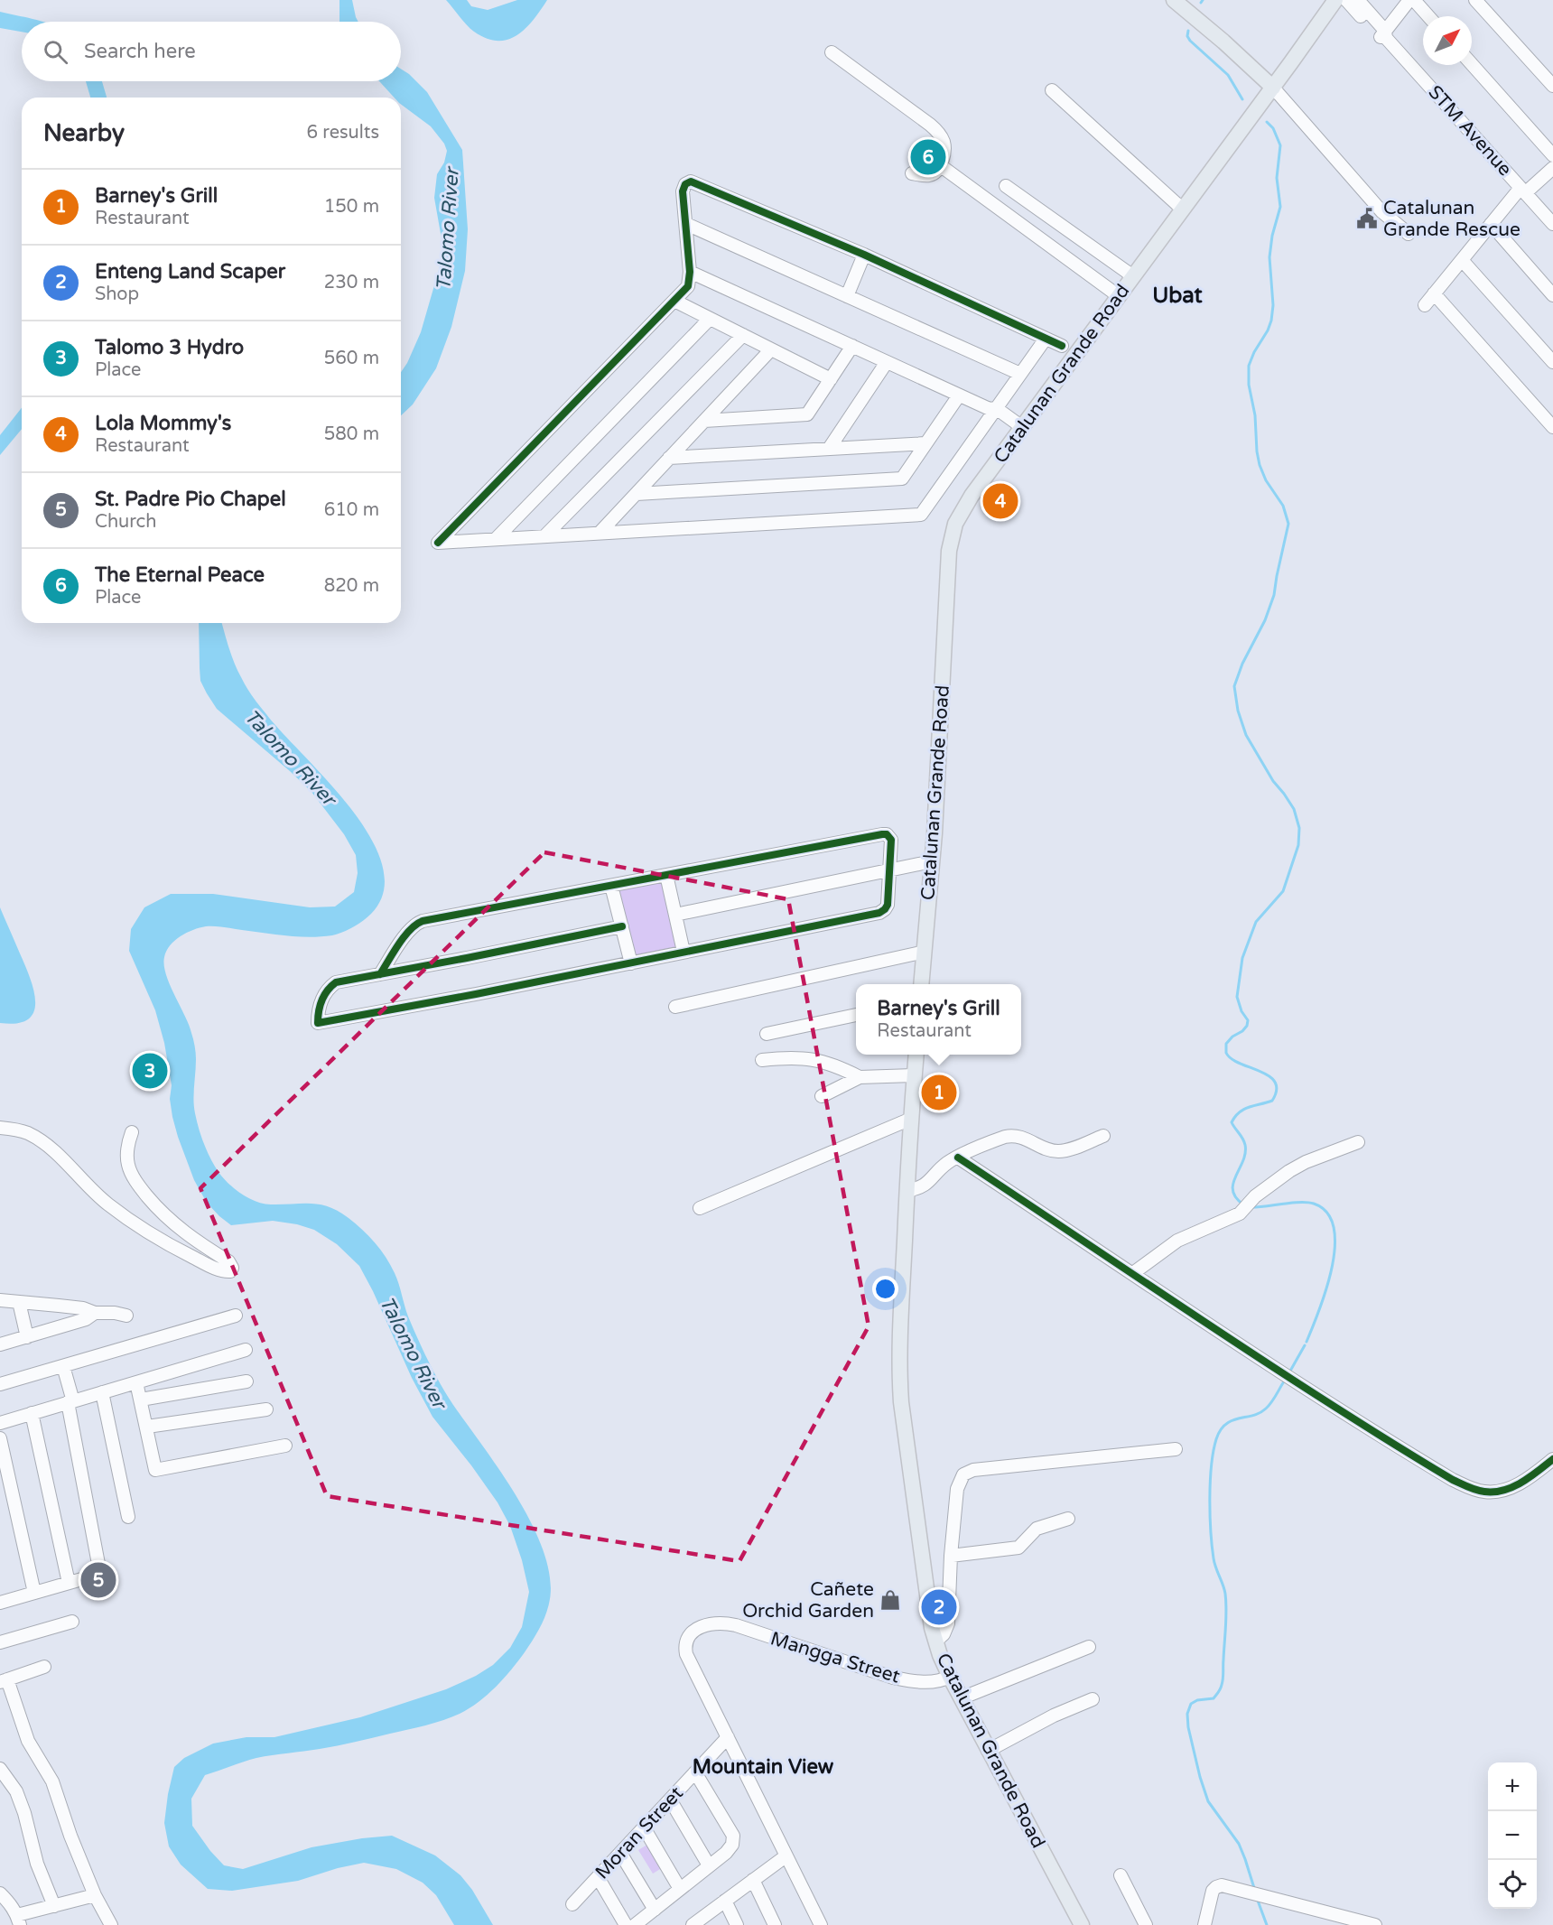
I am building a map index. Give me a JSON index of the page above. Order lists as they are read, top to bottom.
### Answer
{
  "streets": {
    "main road": ["Catalunan Grande Road"],
    "street": ["STM Avenue", "Mangga Street", "Moran Street"]
  },
  "crossings": [
    ["Catalunan Grande Road", "Mangga Street"],
    ["Mangga Street", "Moran Street"]
  ],
  "districts": ["Ubat", "Mountain View"],
  "water": ["Talomo River"],
  "places": {
    "public building": ["Catalunan Grande Rescue"],
    "shop": ["Cañete Orchid Garden"]
  },
  "north": "top right",
  "page": {
    "search": "Search here",
    "heading": ["Nearby", "6 results"],
    "pins": [
      "6",
      "4",
      "3",
      "1",
      "5",
      "2"
    ],
    "list": [
      {
        "mark": "1",
        "name": "Barney's Grill",
        "note": "Restaurant",
        "value": "150 m"
      },
      {
        "mark": "2",
        "name": "Enteng Land Scaper",
        "note": "Shop",
        "value": "230 m"
      },
      {
        "mark": "3",
        "name": "Talomo 3 Hydro",
        "note": "Place",
        "value": "560 m"
      },
      {
        "mark": "4",
        "name": "Lola Mommy's",
        "note": "Restaurant",
        "value": "580 m"
      },
      {
        "mark": "5",
        "name": "St. Padre Pio Chapel",
        "note": "Church",
        "value": "610 m"
      },
      {
        "mark": "6",
        "name": "The Eternal Peace",
        "note": "Place",
        "value": "820 m"
      }
    ],
    "popup": ["Barney's Grill", "Restaurant"],
    "map_buttons": ["+", "−"]
  }
}
